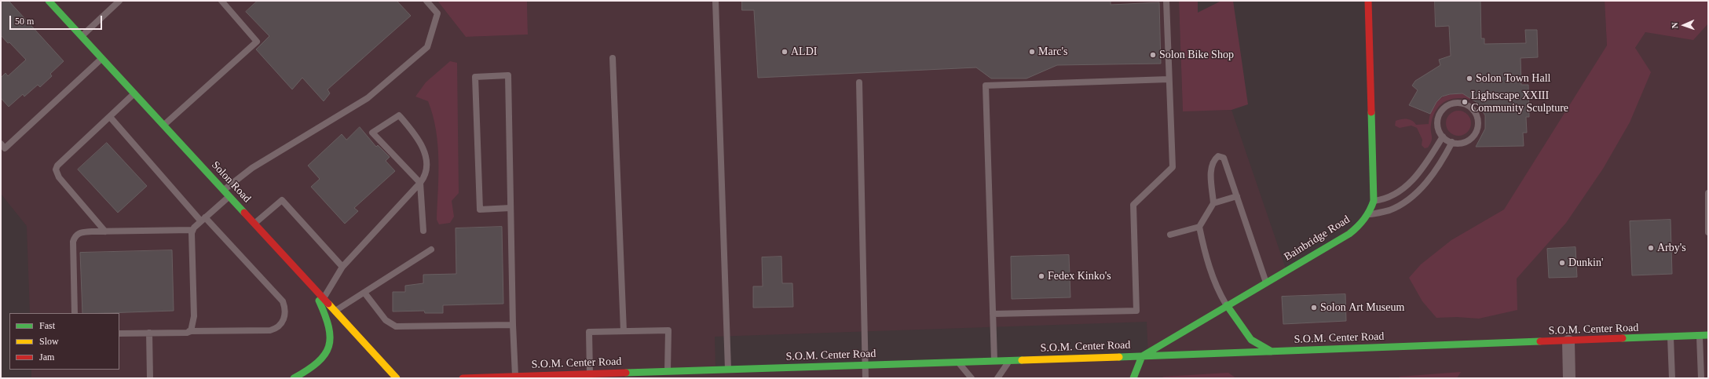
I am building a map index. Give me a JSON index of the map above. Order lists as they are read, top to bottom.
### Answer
{
  "streets": {
    "main road": ["Solon Road", "Bainbridge Road", "S.O.M. Center Road"]
  },
  "crossings": [
    ["Bainbridge Road", "S.O.M. Center Road"]
  ],
  "places": [
    "ALDI",
    "Marc's",
    "Solon Bike Shop",
    "Solon Town Hall",
    "Lightscape XXIII Community Sculpture",
    "Arby's",
    "Dunkin'",
    "Fedex Kinko's",
    "Solon Art Museum"
  ],
  "legend": ["Fast", "Slow", "Jam"],
  "scale_bar": "50 m",
  "north": "left"
}
